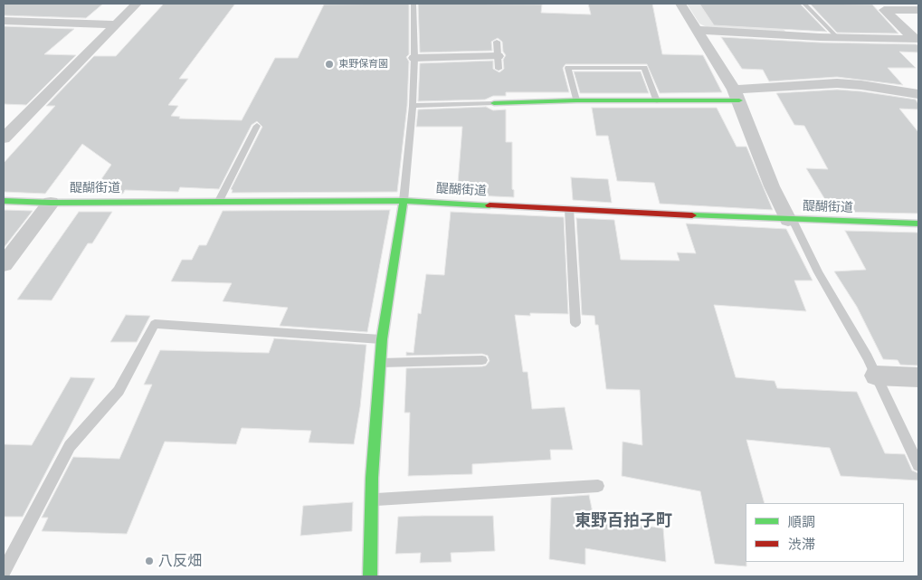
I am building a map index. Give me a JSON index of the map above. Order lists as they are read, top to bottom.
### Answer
{
  "streets": {
    "main road": ["醍醐街道"]
  },
  "districts": ["東野百拍子町"],
  "places": ["東野保育園", "八反畑"],
  "legend": ["順調", "渋滞"]
}
